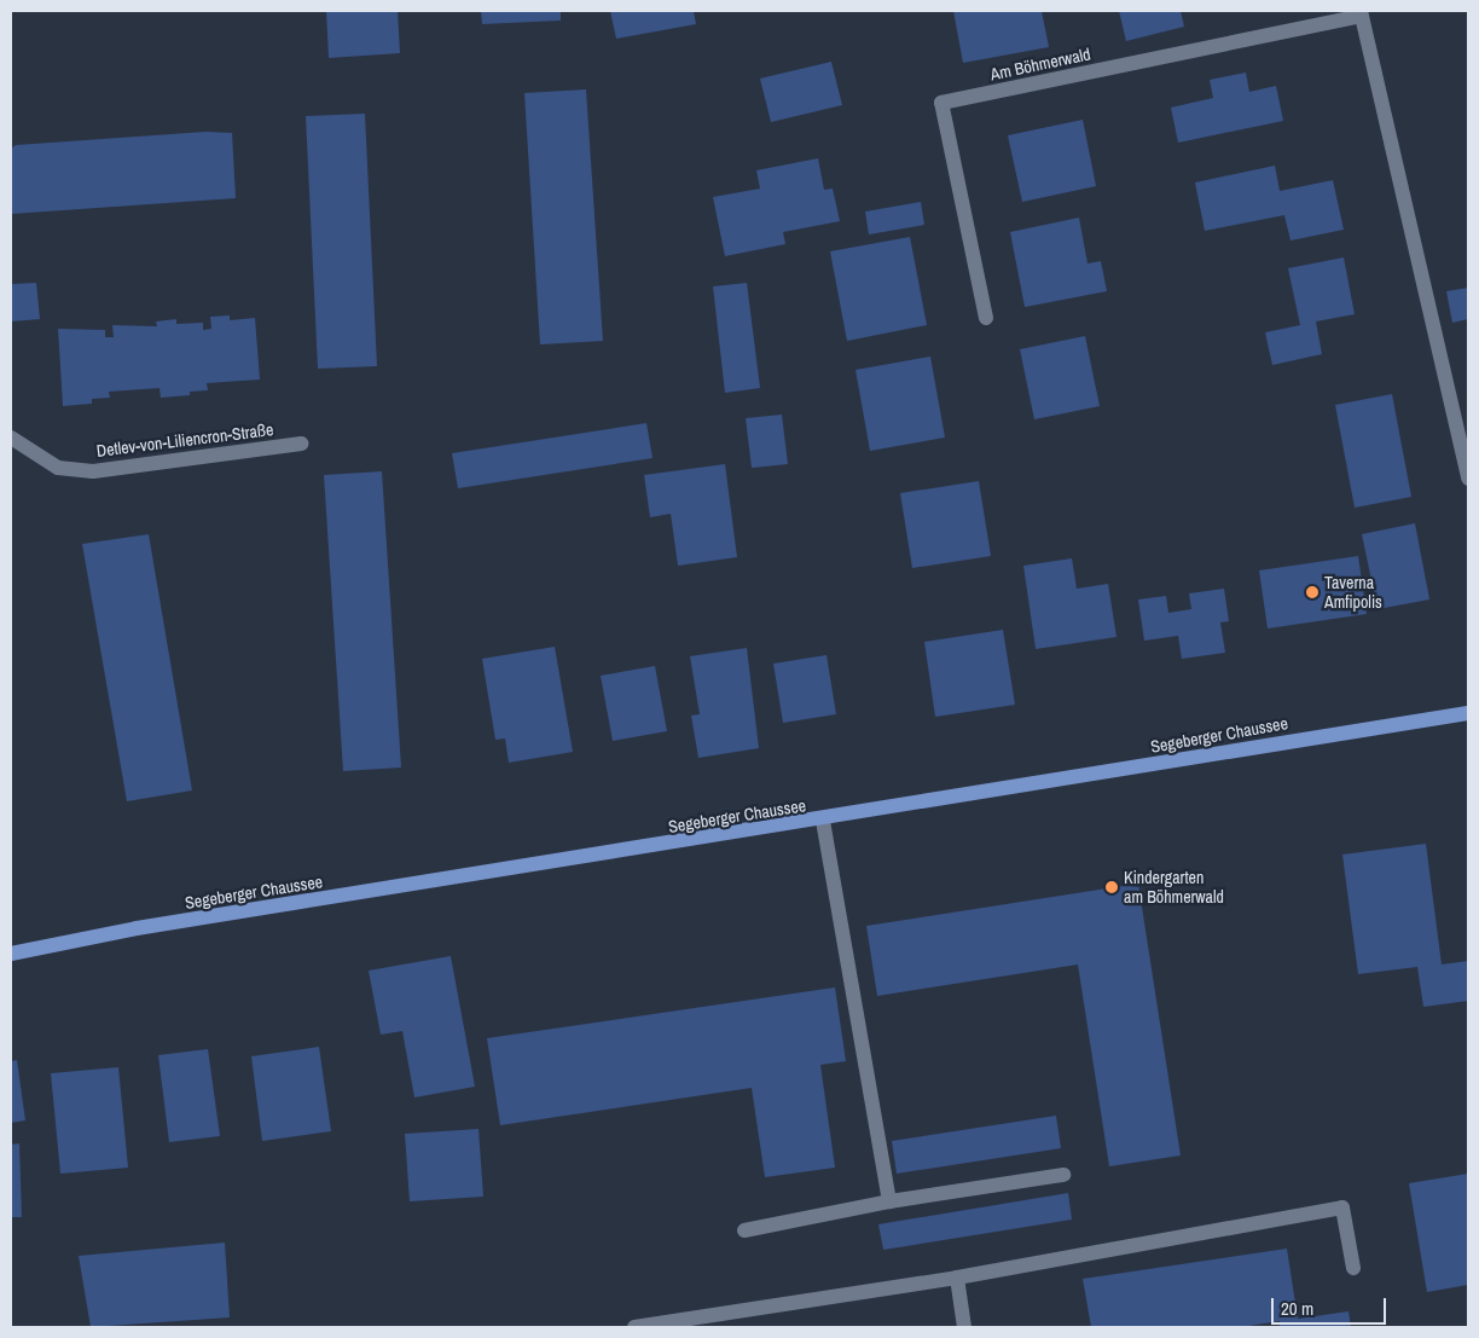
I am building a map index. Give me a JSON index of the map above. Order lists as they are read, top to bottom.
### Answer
{
  "streets": {
    "main road": ["Segeberger Chaussee"],
    "street": ["Am Böhmerwald", "Detlev-von-Liliencron-Straße"]
  },
  "places": ["Taverna Amfipolis", "Kindergarten am Böhmerwald"],
  "scale_bar": "20 m"
}
